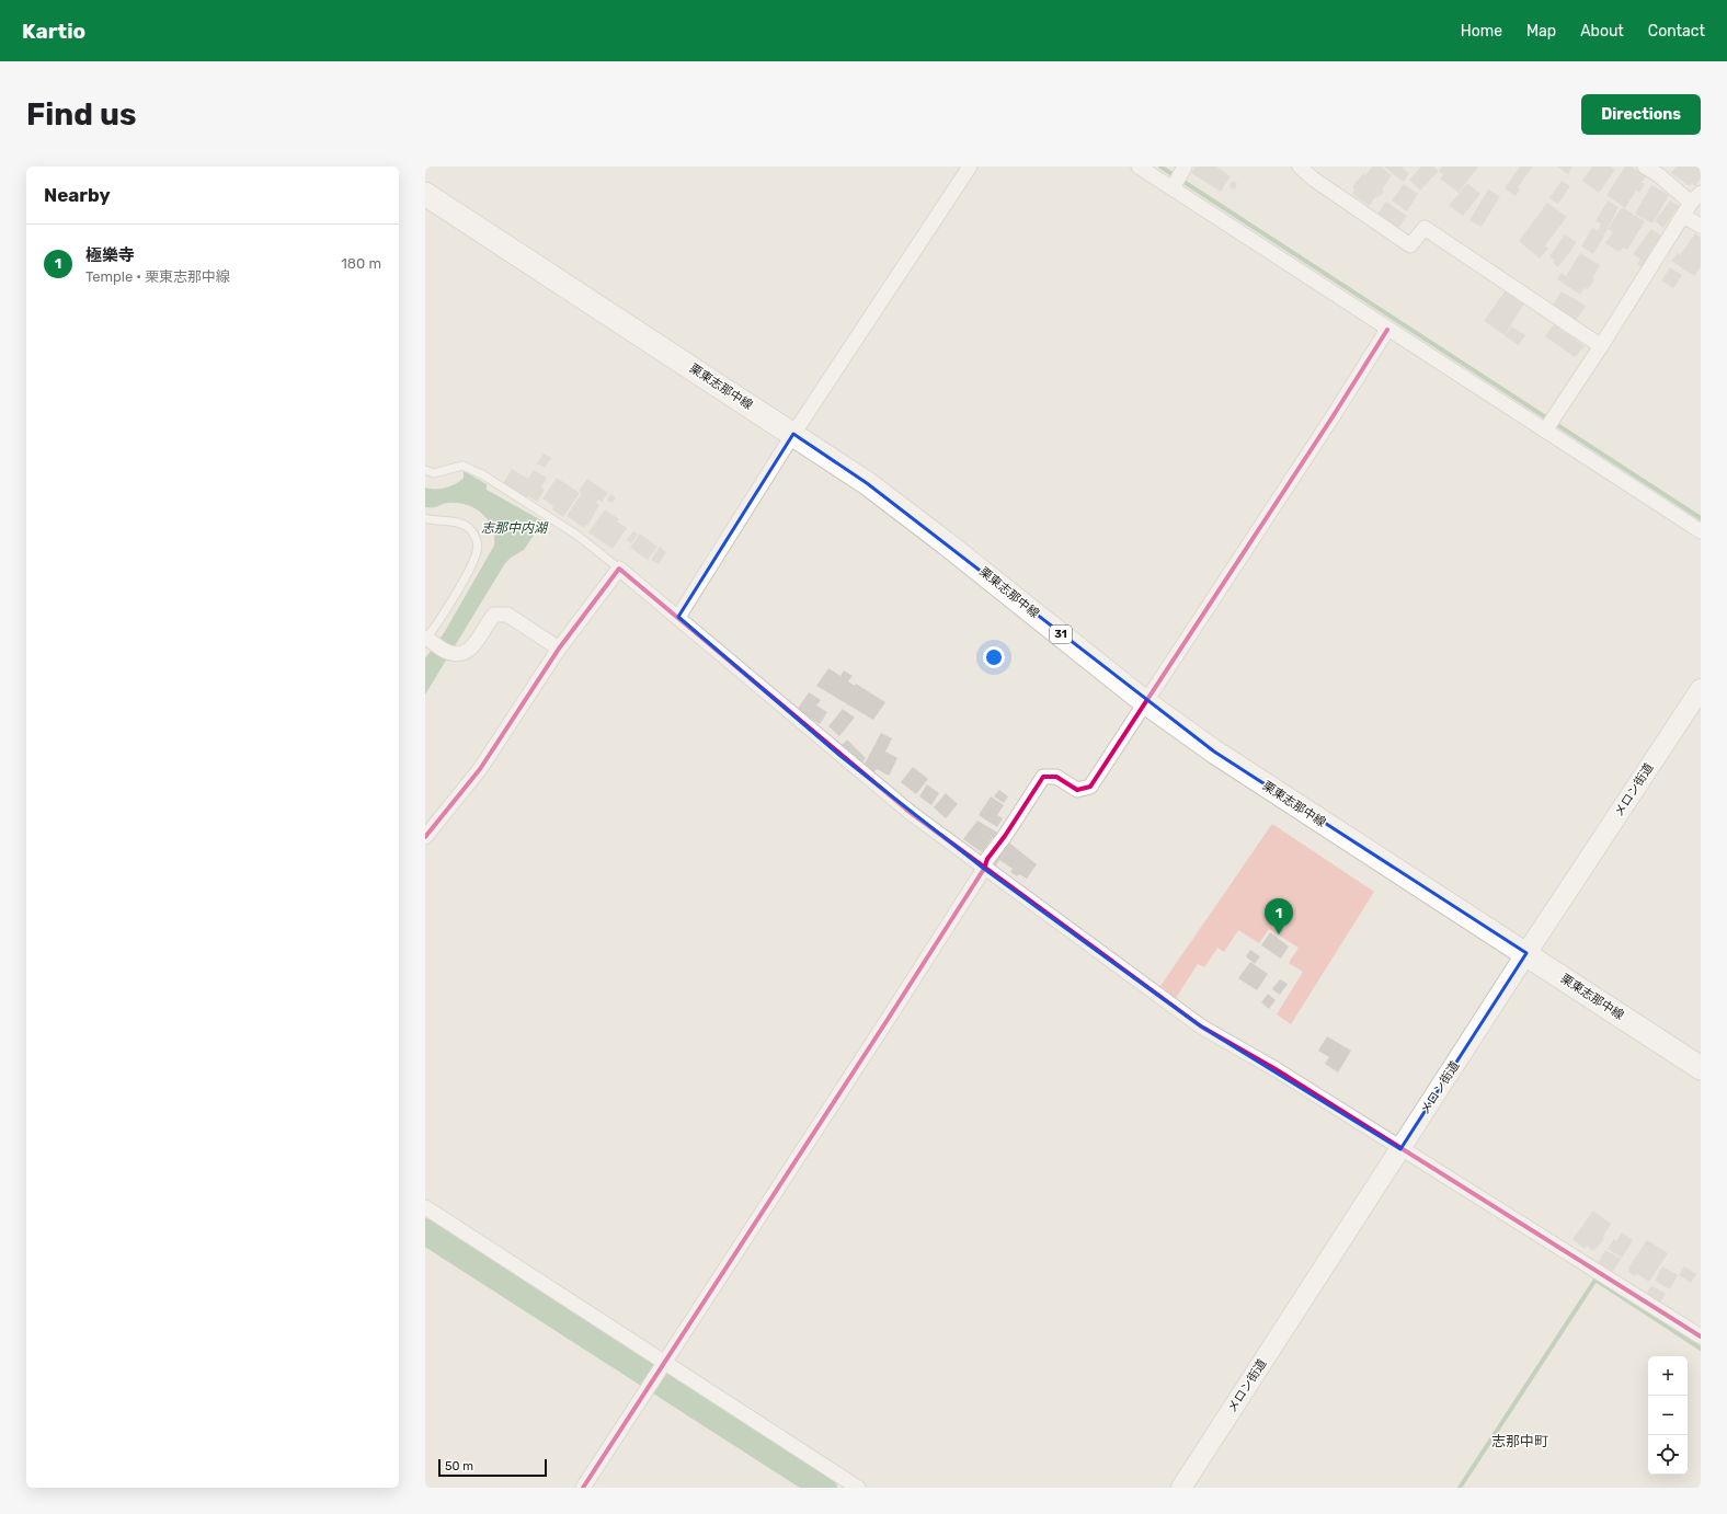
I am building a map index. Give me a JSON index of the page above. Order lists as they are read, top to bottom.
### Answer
{
  "streets": {
    "main road": ["栗東志那中線", "31"],
    "street": ["メロン街道"]
  },
  "crossings": [
    ["栗東志那中線", "メロン街道"]
  ],
  "districts": ["志那中町"],
  "water": ["志那中内湖"],
  "scale_bar": "50 m",
  "page": {
    "header": "Kartio",
    "nav": [
      "Home",
      "Map",
      "About",
      "Contact"
    ],
    "buttons": "Directions",
    "title": "Find us",
    "heading": "Nearby",
    "list": [
      {
        "mark": "1",
        "name": "極樂寺",
        "note": "Temple · 栗東志那中線",
        "value": "180 m"
      }
    ],
    "pins": "1",
    "map_buttons": ["+", "−"],
    "scale": "50 m"
  }
}
